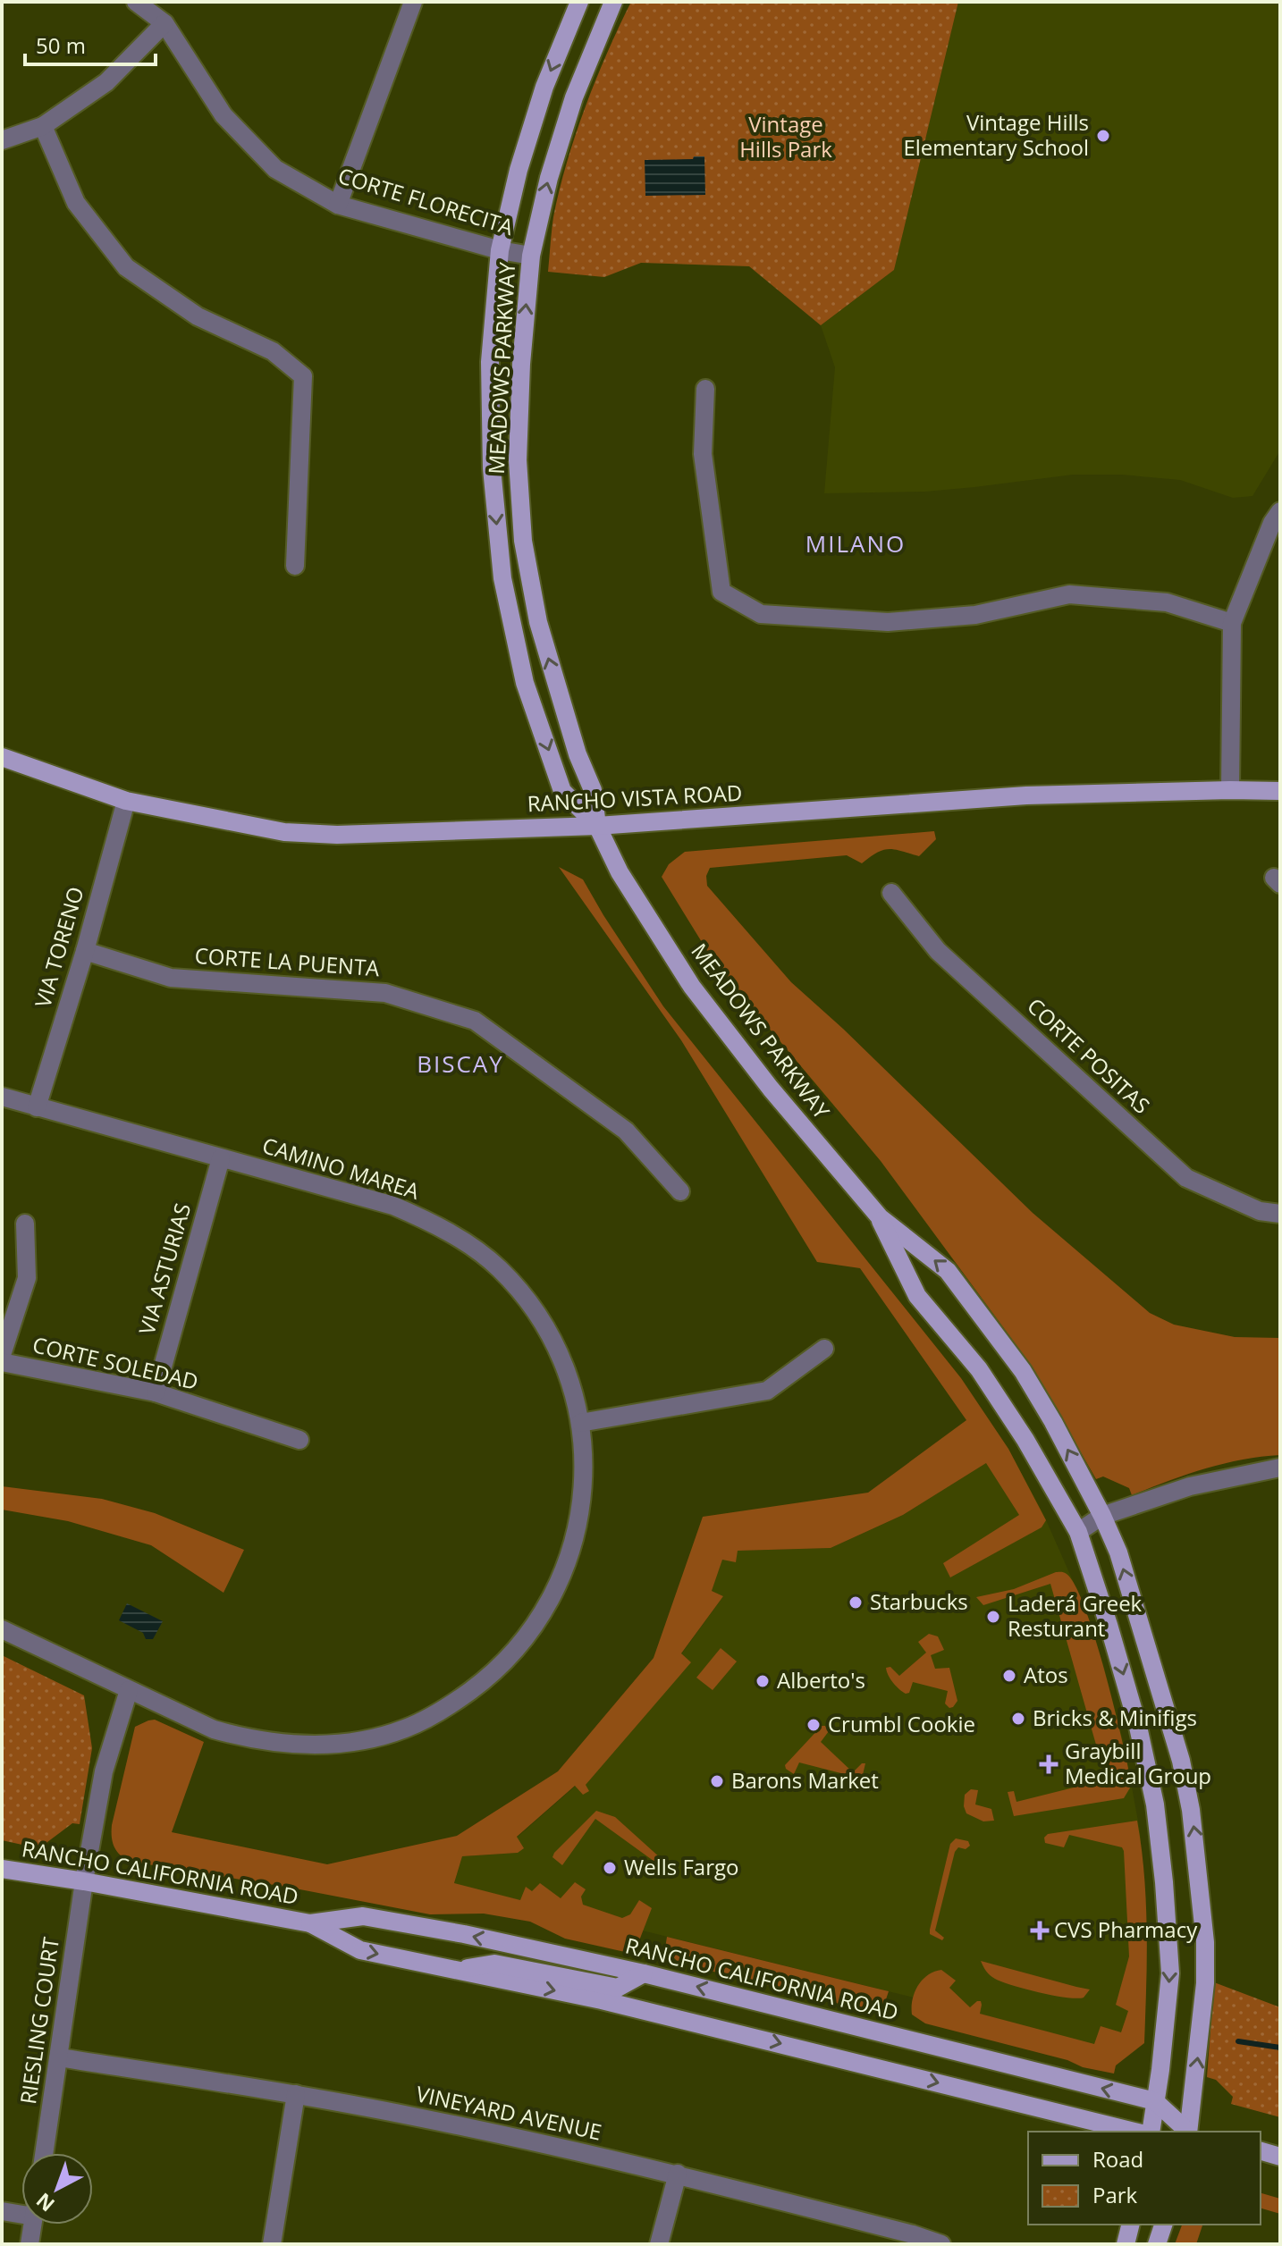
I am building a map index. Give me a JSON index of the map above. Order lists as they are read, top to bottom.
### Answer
{
  "streets": {
    "main road": ["MEADOWS PARKWAY", "RANCHO VISTA ROAD", "RANCHO CALIFORNIA ROAD"],
    "street": [
      "CORTE FLORECITA",
      "VIA TORENO",
      "CORTE LA PUENTA",
      "CORTE POSITAS",
      "CAMINO MAREA",
      "VIA ASTURIAS",
      "CORTE SOLEDAD",
      "RIESLING COURT",
      "VINEYARD AVENUE"
    ]
  },
  "crossings": [
    ["CORTE FLORECITA", "MEADOWS PARKWAY"],
    ["MEADOWS PARKWAY", "RANCHO VISTA ROAD"],
    ["MEADOWS PARKWAY", "RANCHO CALIFORNIA ROAD"],
    ["RANCHO VISTA ROAD", "VIA TORENO"],
    ["VIA TORENO", "CORTE LA PUENTA"],
    ["VIA TORENO", "CAMINO MAREA"],
    ["CAMINO MAREA", "VIA ASTURIAS"],
    ["CAMINO MAREA", "RIESLING COURT"],
    ["VIA ASTURIAS", "CORTE SOLEDAD"],
    ["RANCHO CALIFORNIA ROAD", "RIESLING COURT"],
    ["RIESLING COURT", "VINEYARD AVENUE"]
  ],
  "districts": ["MILANO", "BISCAY"],
  "parks": ["Vintage Hills Park"],
  "places": {
    "other": [
      "Vintage Hills Elementary School",
      "Starbucks",
      "Laderá Greek Resturant",
      "Atos",
      "Alberto's",
      "Bricks & Minifigs",
      "Crumbl Cookie",
      "Barons Market",
      "Wells Fargo"
    ],
    "health": ["Graybill Medical Group", "CVS Pharmacy"]
  },
  "legend": ["Road", "Park"],
  "scale_bar": "50 m",
  "north": "bottom left"
}
